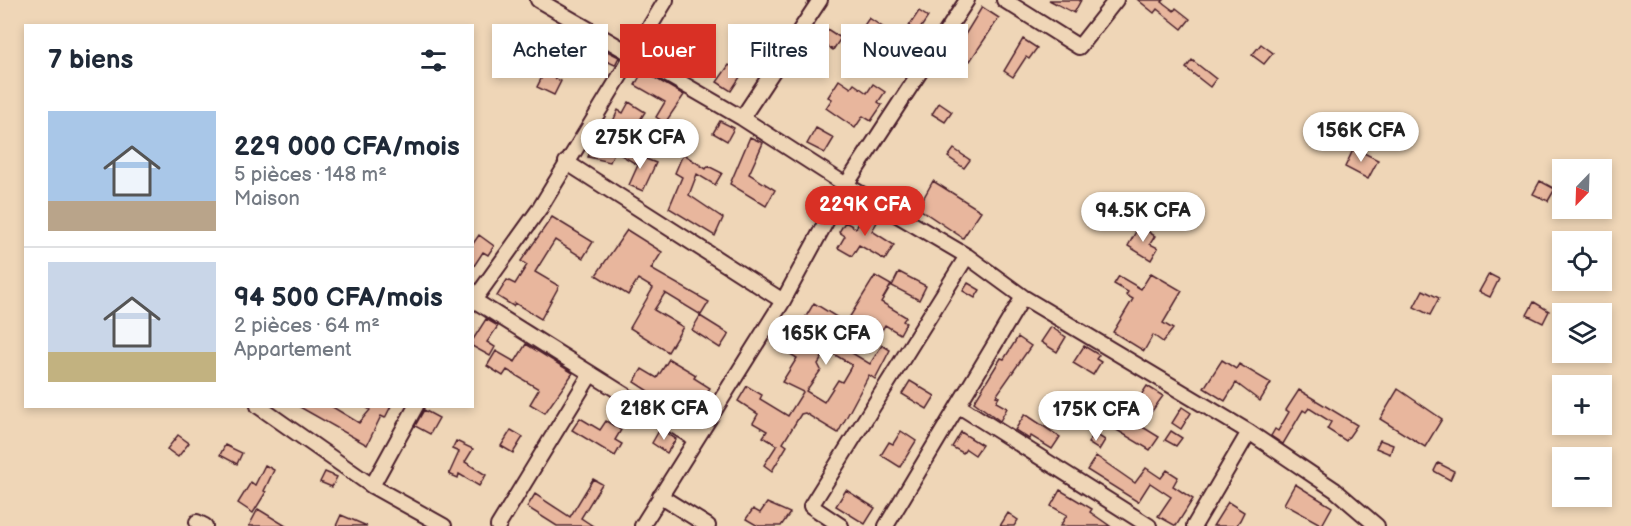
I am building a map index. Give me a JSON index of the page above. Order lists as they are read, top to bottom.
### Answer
{
  "north": "bottom left",
  "page": {
    "chip": [
      "Acheter",
      "Louer",
      "Filtres",
      "Nouveau"
    ],
    "heading": "7 biens",
    "list": [
      {
        "name": "229 000 CFA/mois",
        "note": "5 pièces · 148 m² · Maison"
      },
      {
        "name": "94 500 CFA/mois",
        "note": "2 pièces · 64 m² · Appartement"
      }
    ],
    "price": [
      "156K CFA",
      "275K CFA",
      "229K CFA",
      "94.5K CFA",
      "165K CFA",
      "218K CFA",
      "175K CFA"
    ],
    "map_buttons": ["+", "−"]
  }
}
